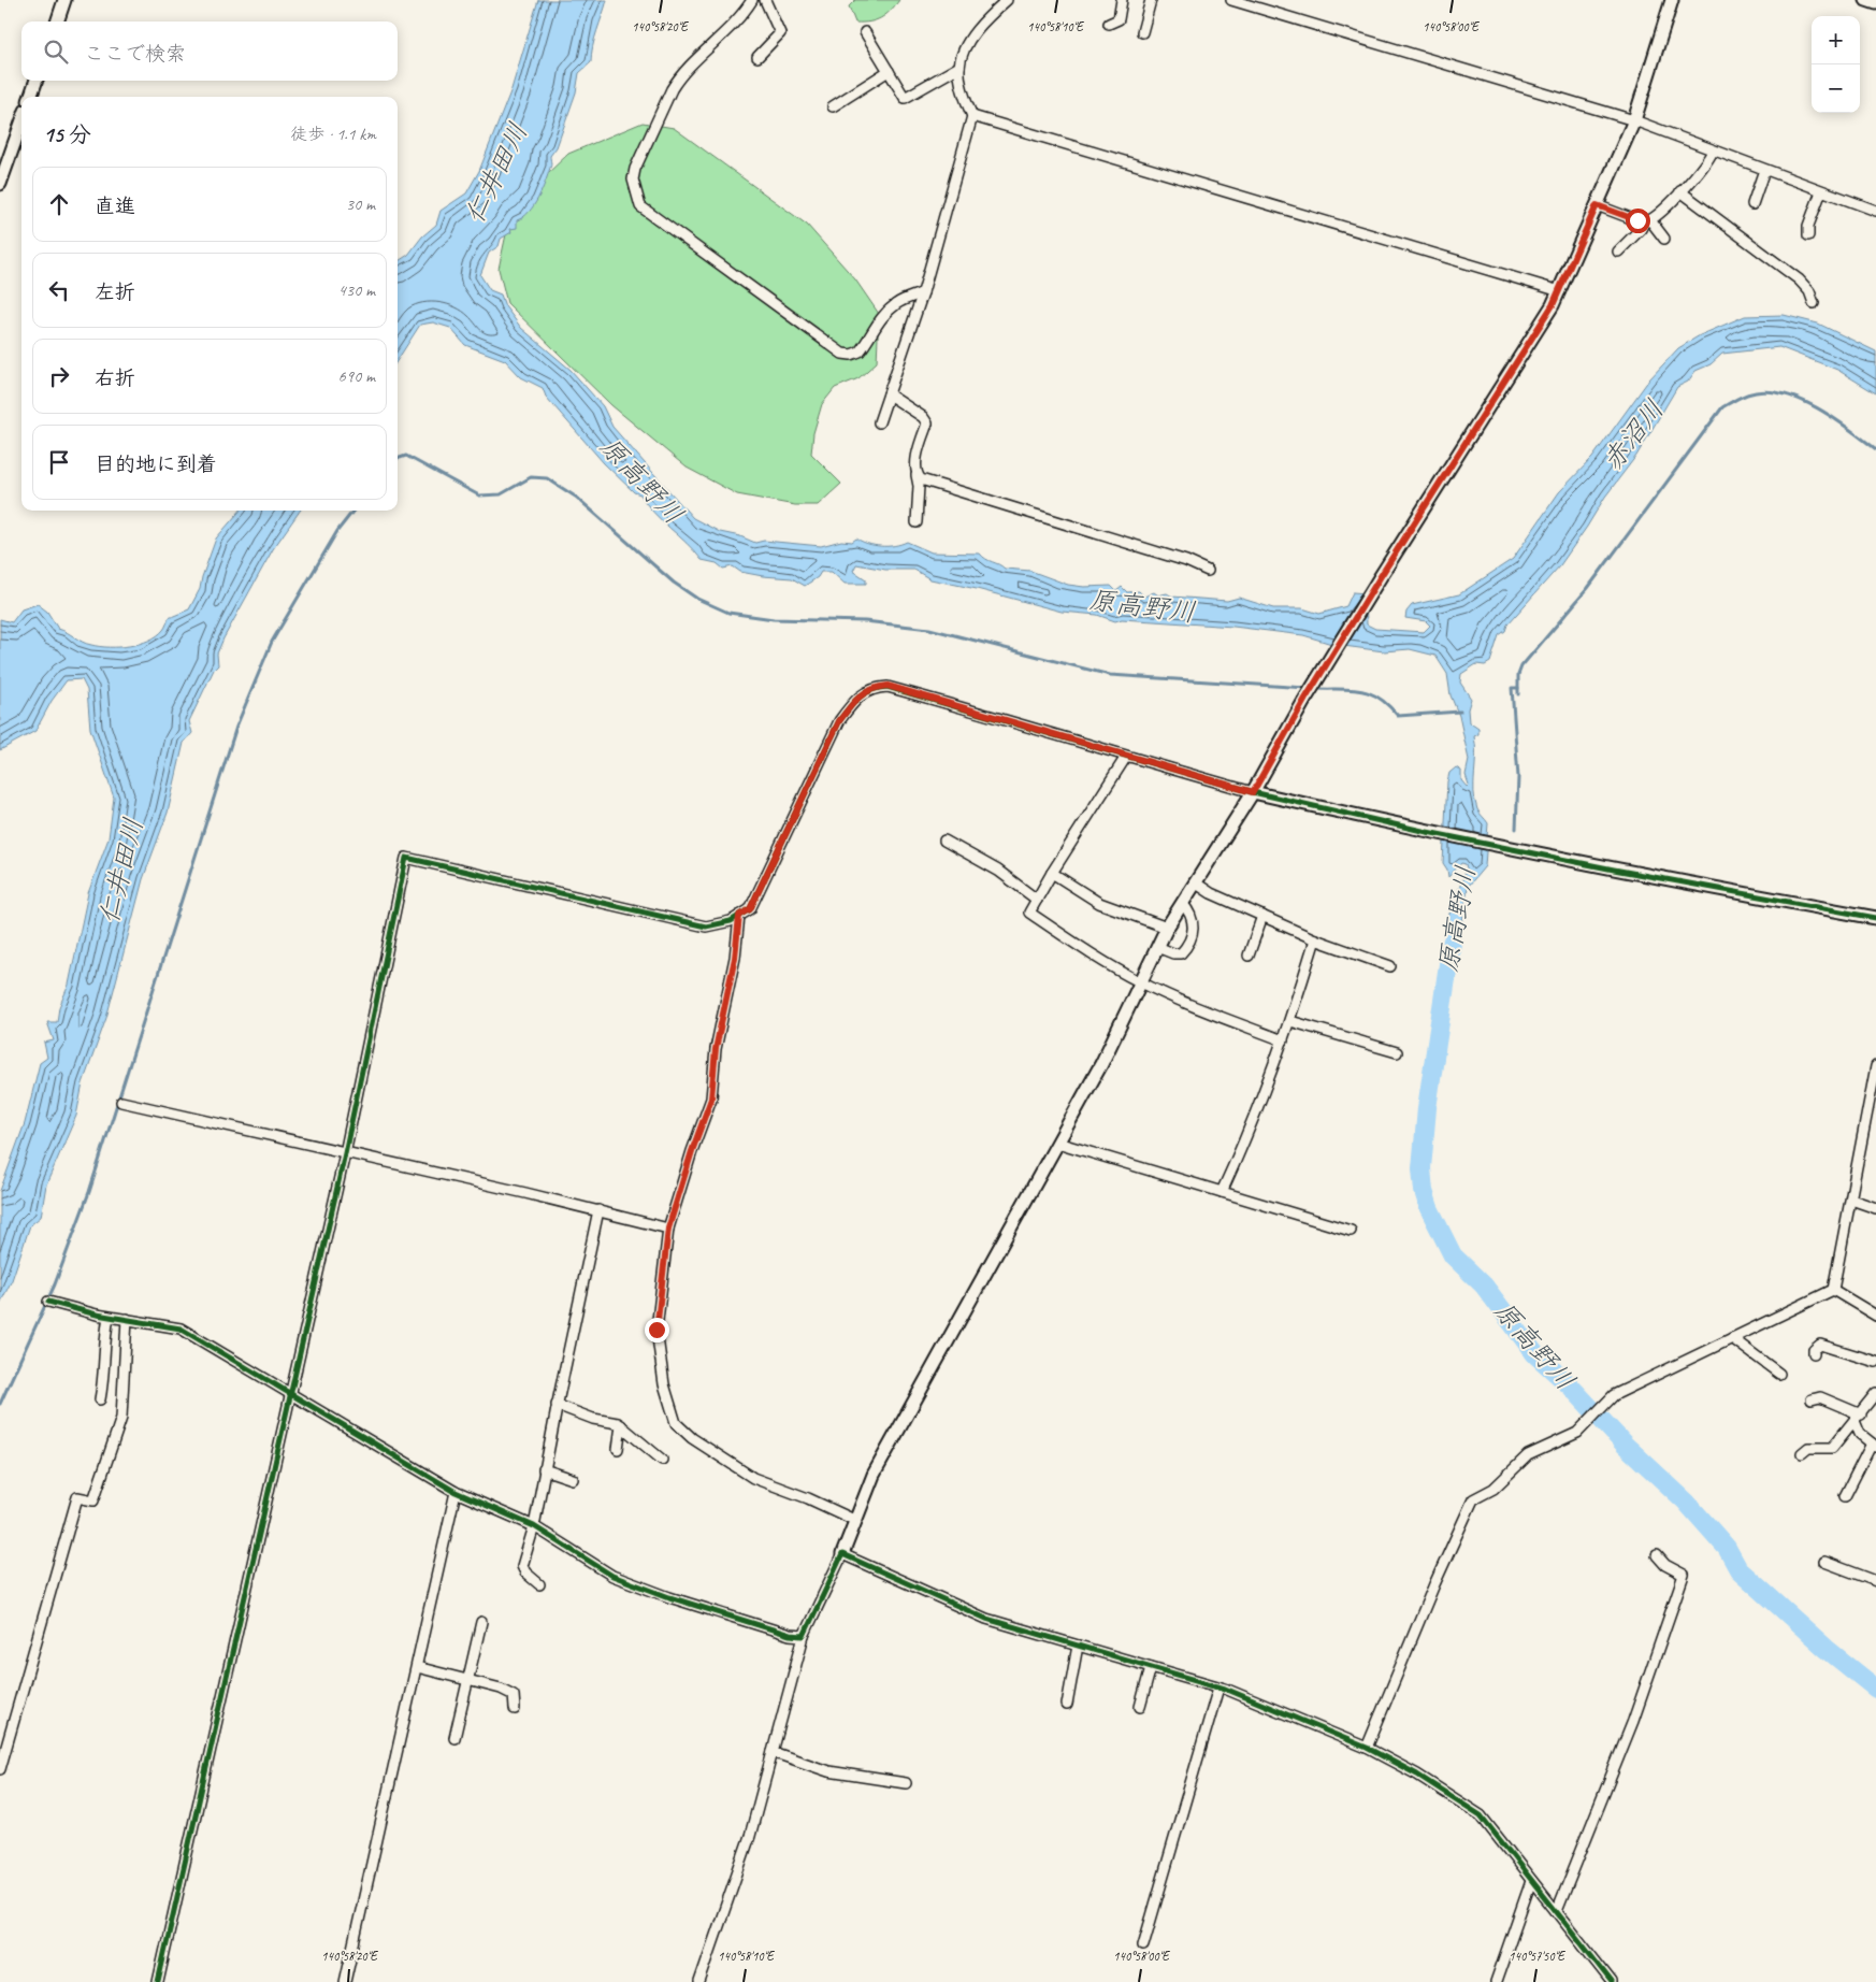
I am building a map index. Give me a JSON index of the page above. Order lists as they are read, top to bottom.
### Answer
{
  "water": ["仁井田川", "赤沼川", "原高野川"],
  "page": {
    "map_buttons": ["+", "−"],
    "search": "ここで検索",
    "heading": ["15 分", "徒歩 · 1.1 km"],
    "list": [
      ["直進", "30 m"],
      ["左折", "430 m"],
      ["右折", "690 m"],
      "目的地に到着"
    ]
  },
  "coordinates": [
    "140°58'20\"E",
    "140°58'10\"E",
    "140°58'00\"E",
    "140°57'50\"E"
  ]
}
